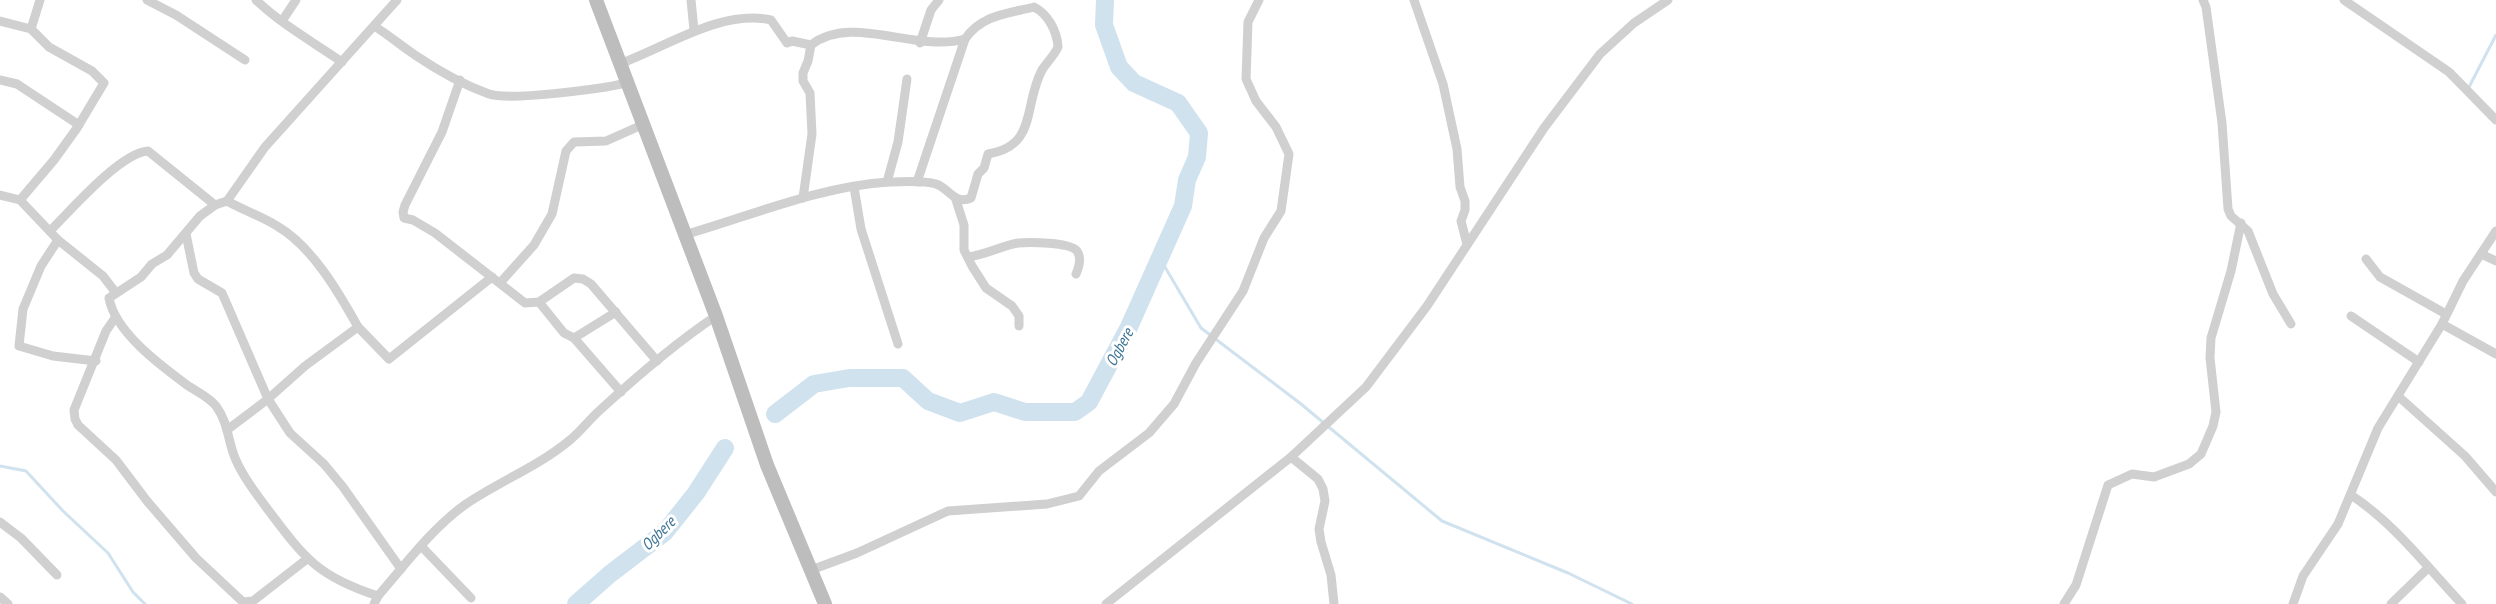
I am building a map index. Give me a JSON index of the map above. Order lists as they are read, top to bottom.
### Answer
{
  "water": ["Ogbere"]
}
